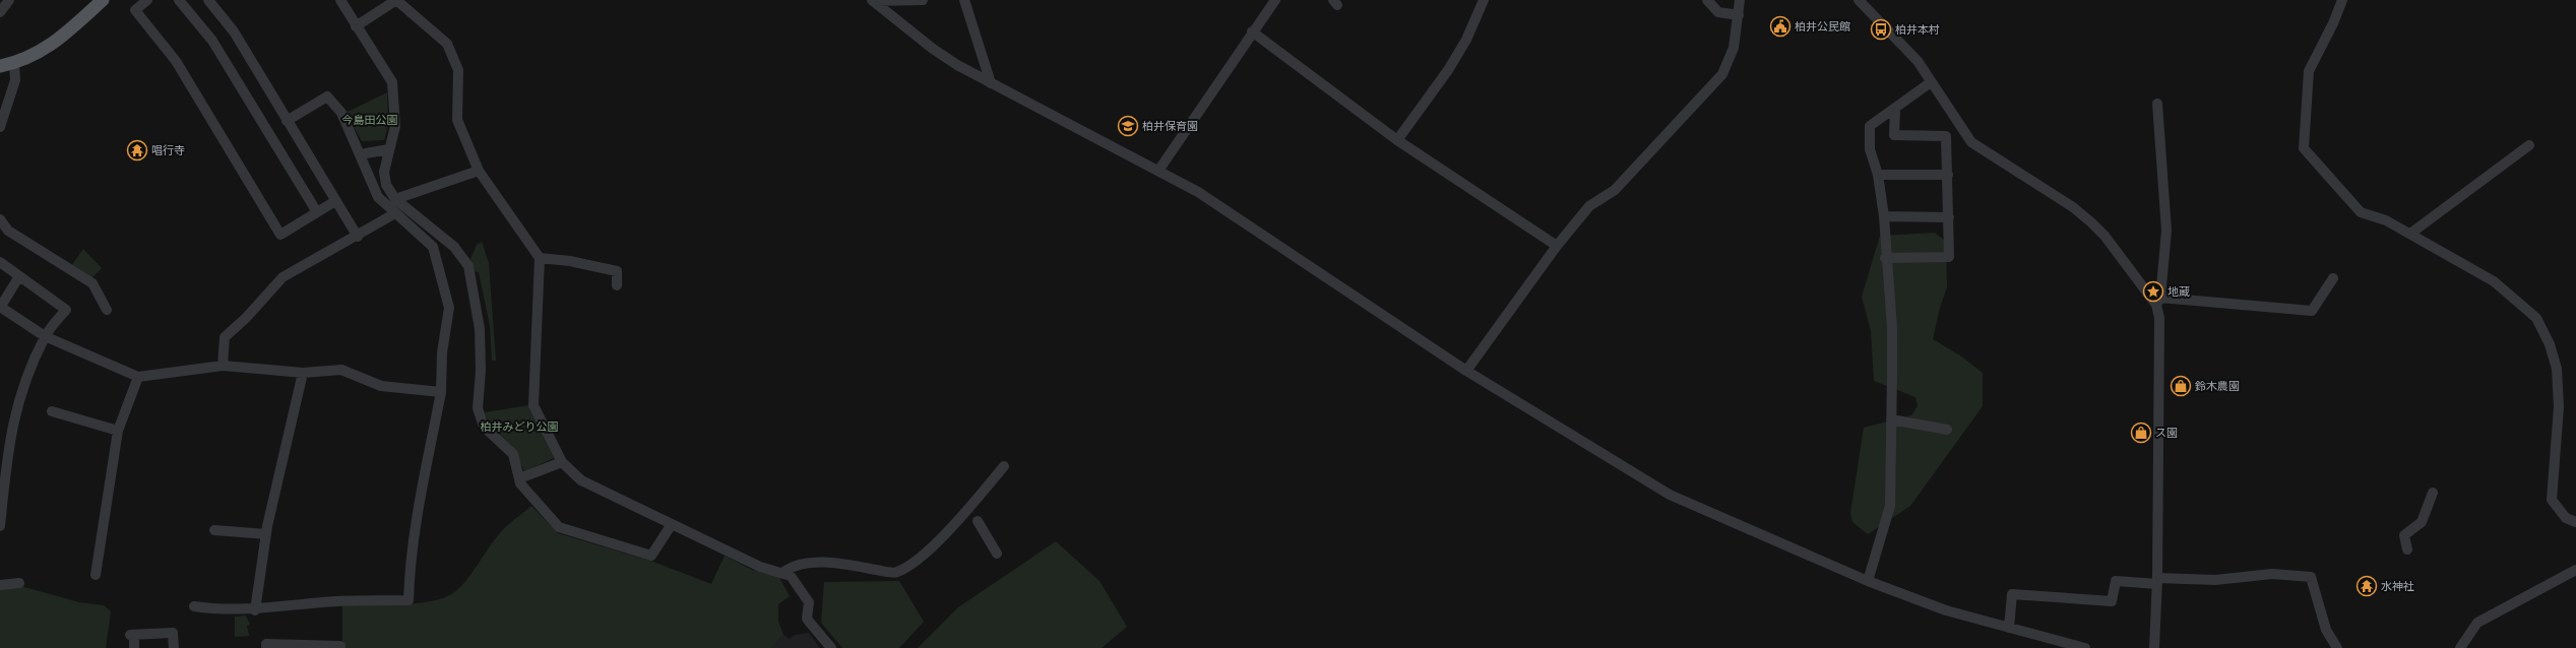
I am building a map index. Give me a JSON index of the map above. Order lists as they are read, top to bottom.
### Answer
{
  "parks": ["今島田公園", "柏井みどり公園"],
  "places": {
    "public building": ["柏井公民館"],
    "bus stop": ["柏井本村"],
    "school or university": ["柏井保育園"],
    "temple": ["唱行寺", "水神社"],
    "place": ["地蔵"],
    "shop": ["鈴木農園", "ス園"]
  }
}
